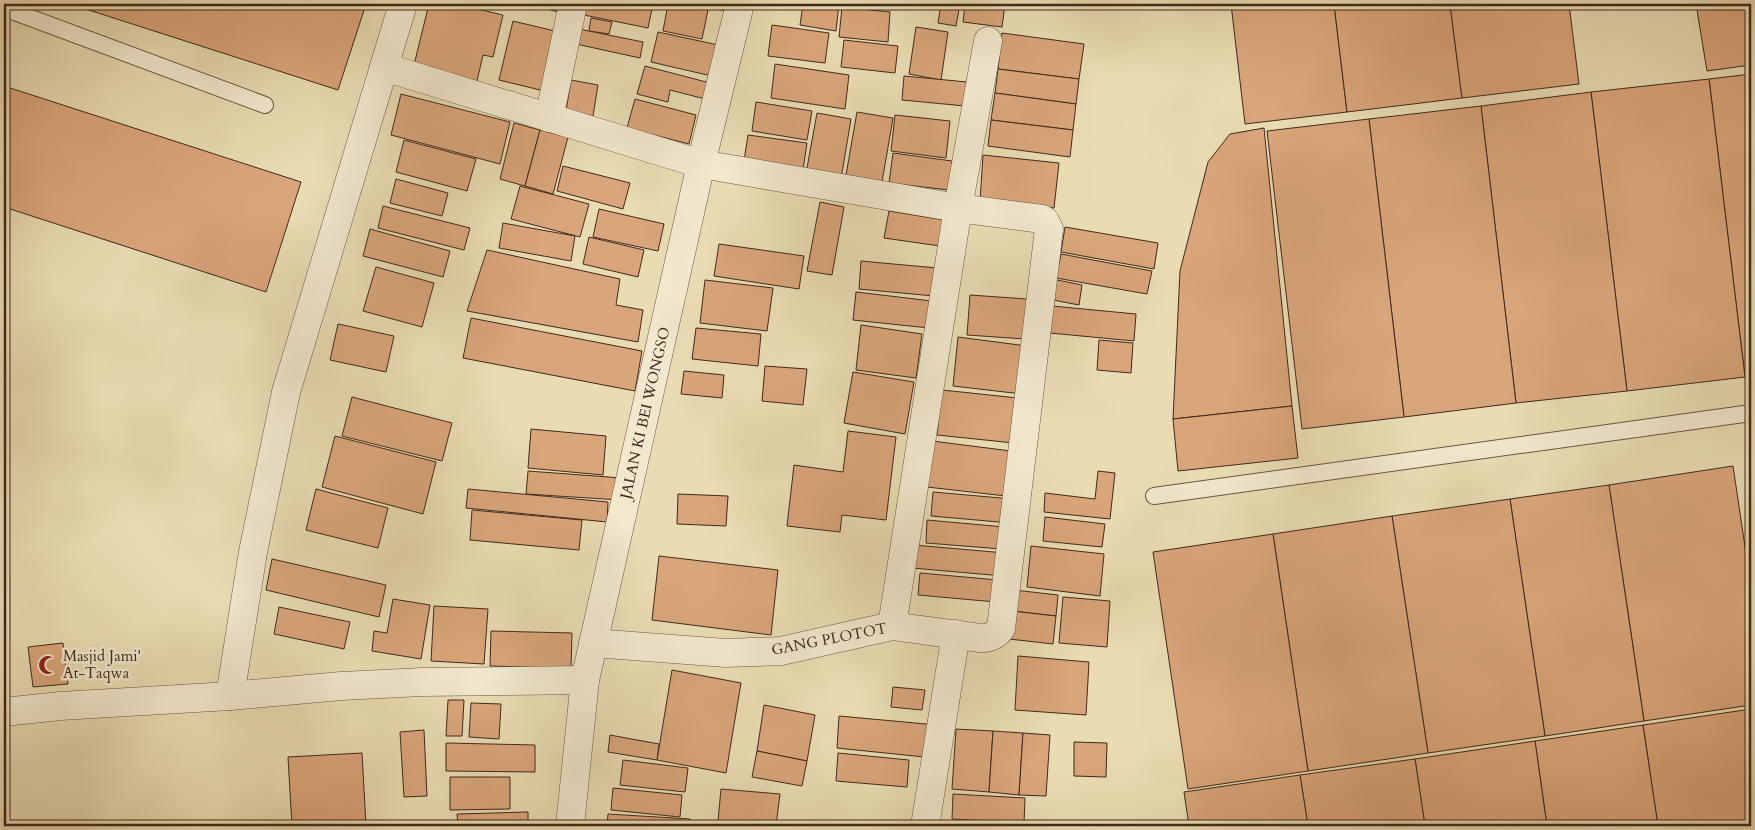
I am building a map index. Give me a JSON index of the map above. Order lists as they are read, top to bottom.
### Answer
{
  "streets": {
    "street": ["JALAN KI BEI WONGSO", "GANG PLOTOT"]
  },
  "crossings": [
    ["JALAN KI BEI WONGSO", "GANG PLOTOT"]
  ],
  "places": {
    "mosque": ["Masjid Jami' At-Taqwa"]
  }
}
